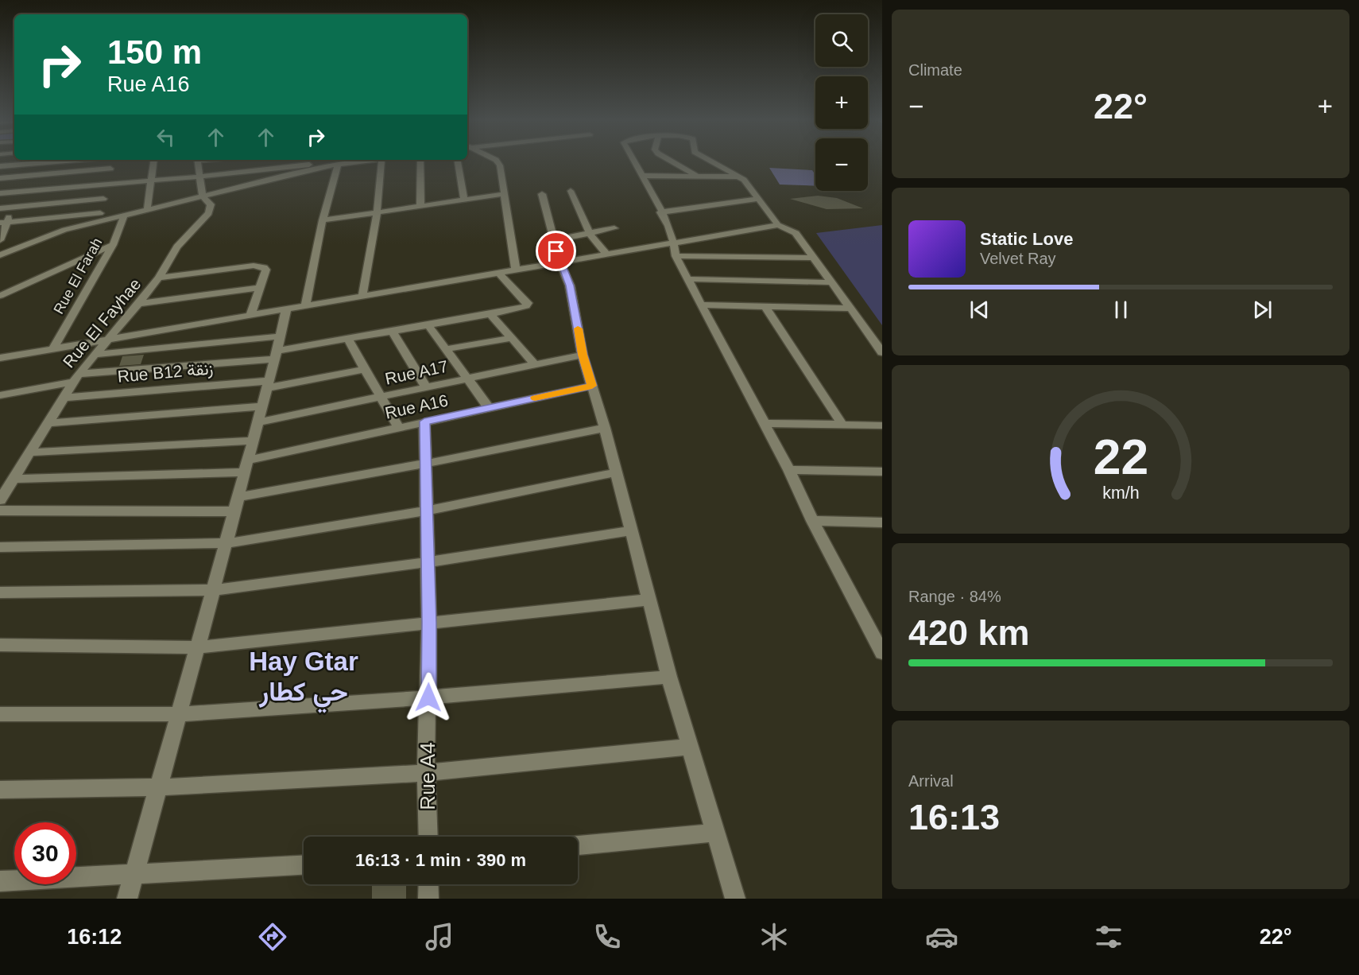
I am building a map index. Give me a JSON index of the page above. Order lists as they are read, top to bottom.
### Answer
{
  "streets": {
    "street": [
      "Rue El Farah",
      "Rue El Fayhae",
      "Rue B12 زنقة",
      "Rue A17",
      "Rue A16",
      "Rue A4"
    ]
  },
  "crossings": [
    ["Rue El Fayhae", "Rue B12 زنقة"],
    ["Rue El Fayhae", "Rue A16"],
    ["Rue A16", "Rue A4"]
  ],
  "districts": ["Hay Gtar حي كطار"],
  "page": {
    "tile": [
      "Climate",
      ["Range · 84%", "420 km"],
      ["Arrival", "16:13"]
    ],
    "map_buttons": ["+", "−"],
    "turn": ["150 m", "Rue A16"],
    "heat": ["−", "22°", "+"],
    "song": ["Static Love", "Velvet Ray"],
    "limit": "30",
    "trip": "16:13 · 1 min · 390 m",
    "tabs": ["16:12", "22°"],
    "gauge": ["22", "km/h"]
  }
}
